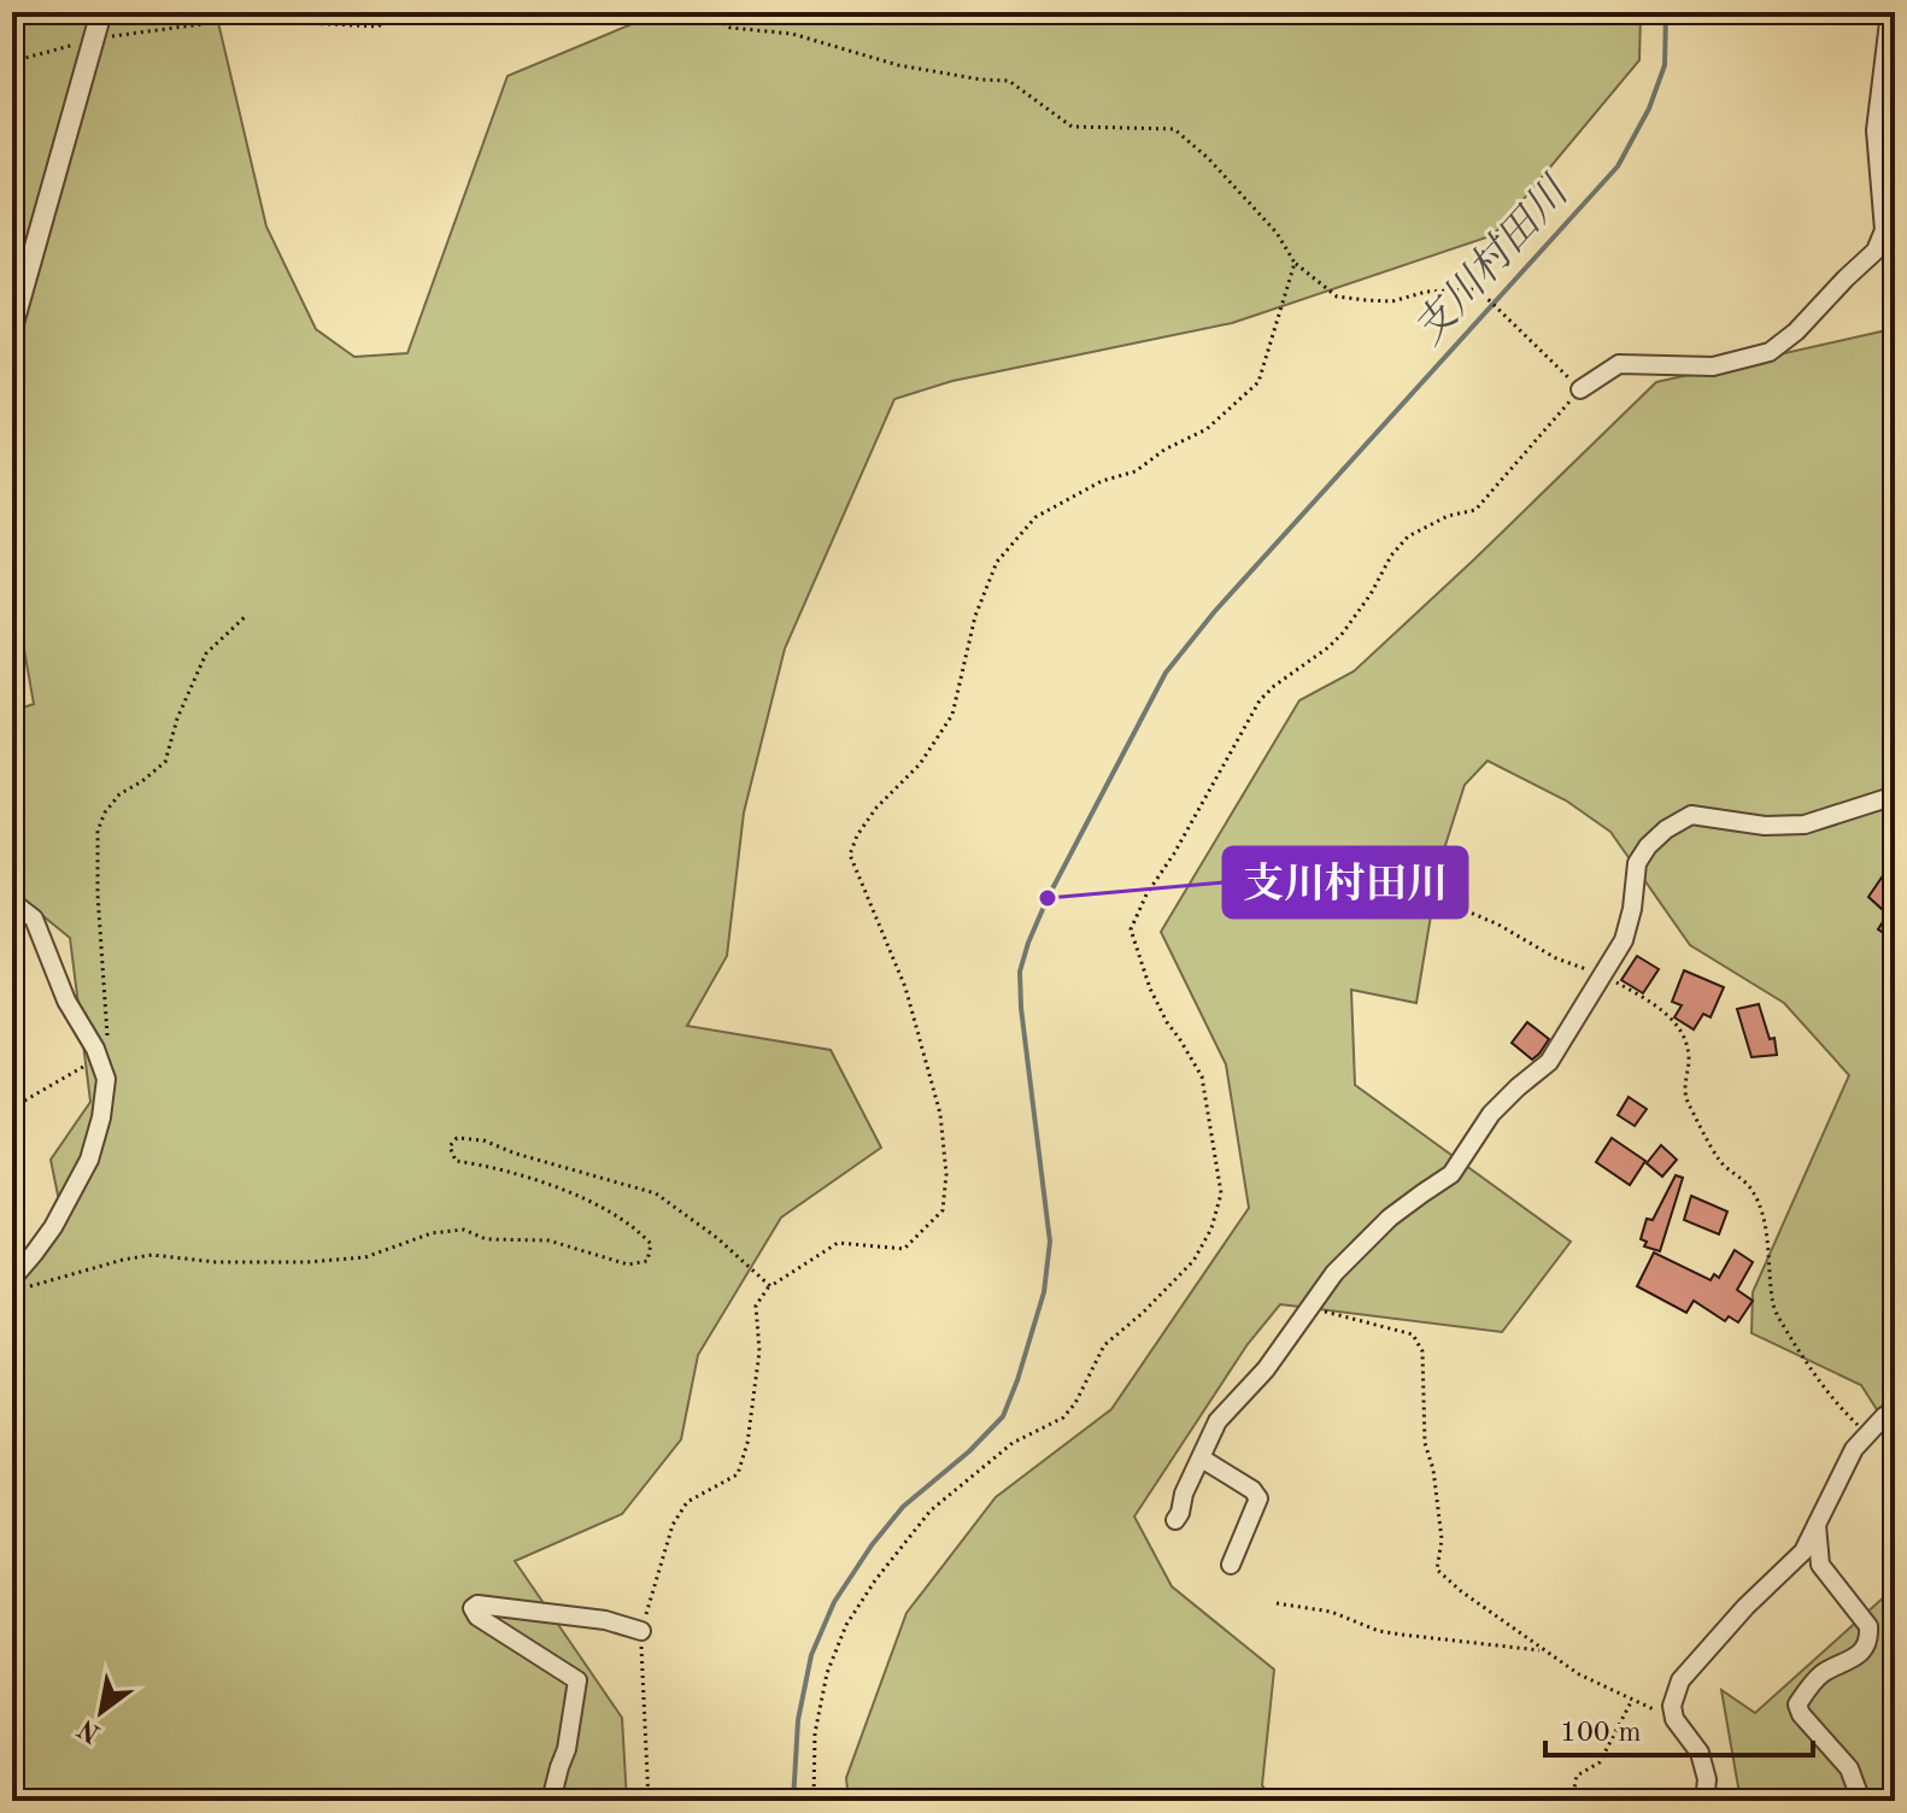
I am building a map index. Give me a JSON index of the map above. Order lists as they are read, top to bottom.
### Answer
{
  "water": ["支川村田川"],
  "places": ["支川村田川"],
  "scale_bar": "100 m",
  "north": "bottom left"
}
